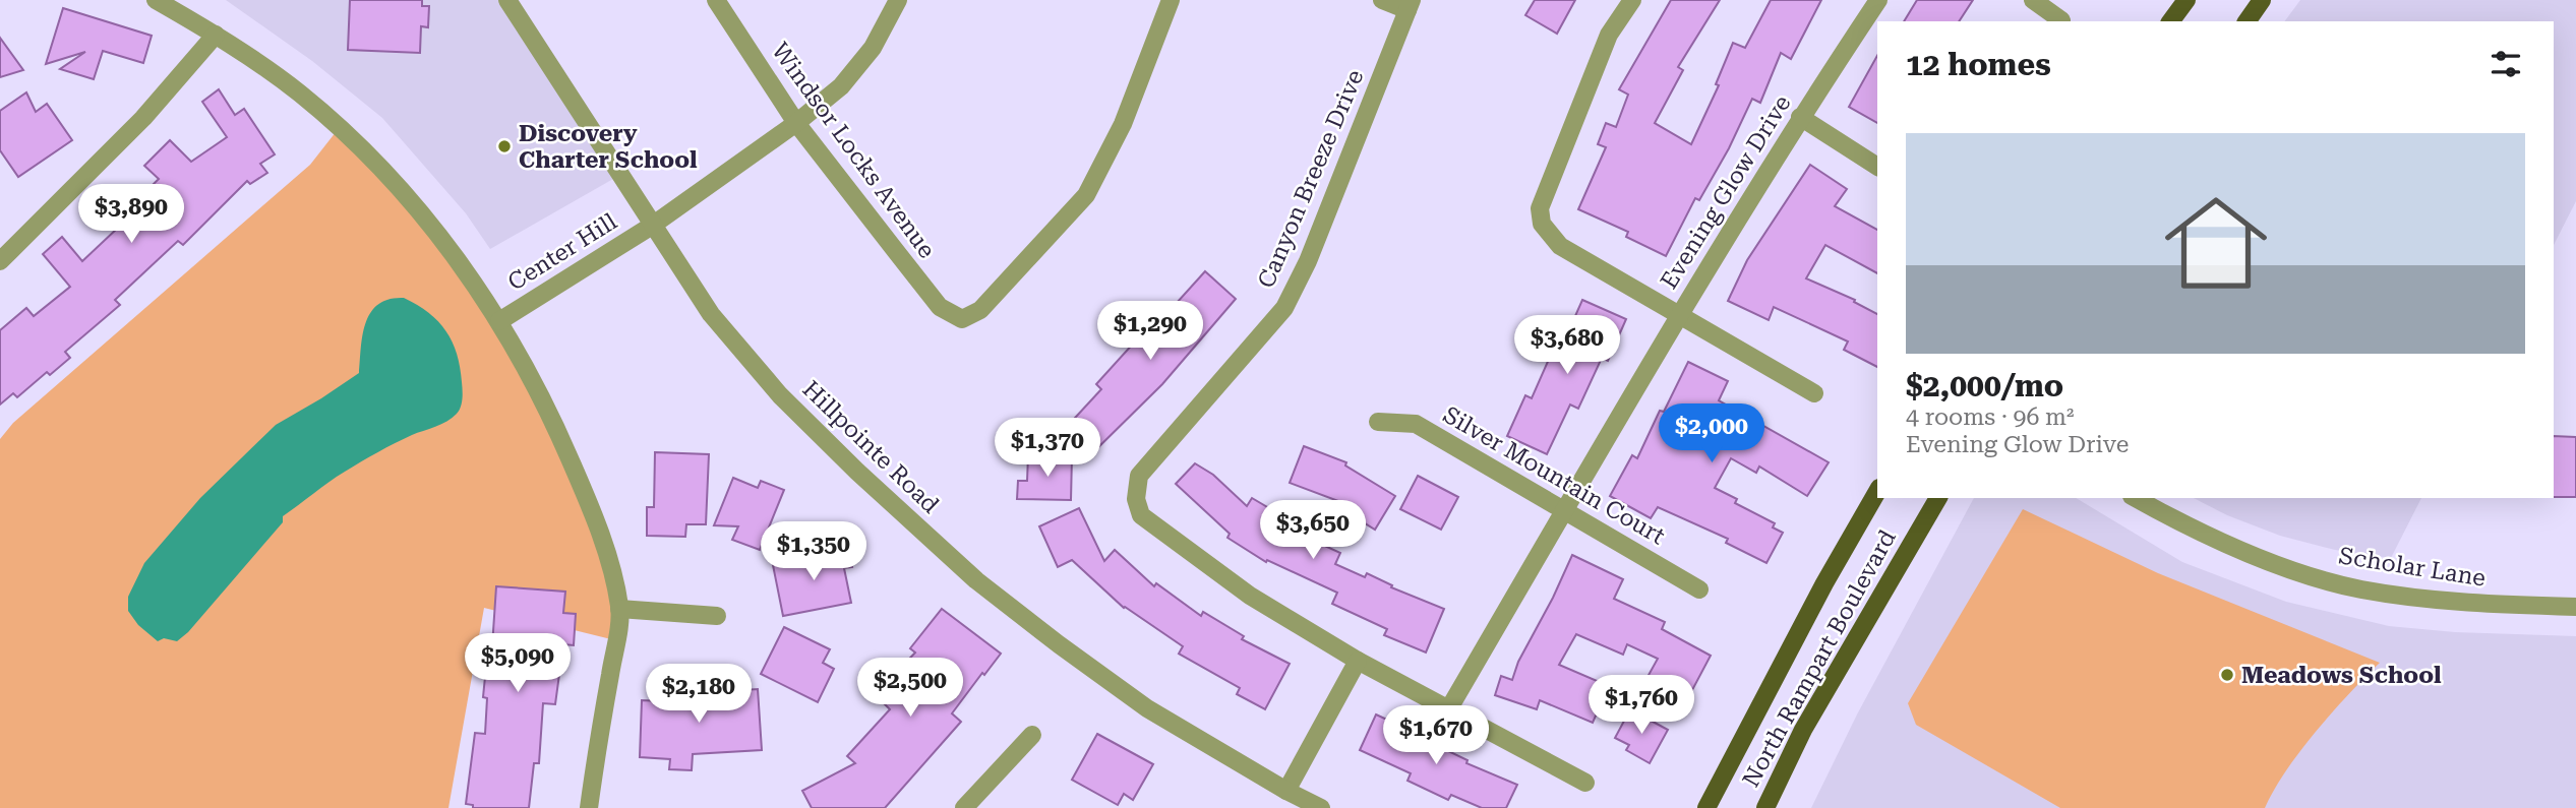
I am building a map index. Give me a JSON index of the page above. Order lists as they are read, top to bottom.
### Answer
{
  "streets": {
    "main road": ["North Rampart Boulevard"],
    "street": [
      "Windsor Locks Avenue",
      "Canyon Breeze Drive",
      "Evening Glow Drive",
      "Center Hill",
      "Hillpointe Road",
      "Silver Mountain Court",
      "Scholar Lane"
    ]
  },
  "crossings": [
    ["Windsor Locks Avenue", "Center Hill"],
    ["Evening Glow Drive", "Silver Mountain Court"],
    ["Center Hill", "Hillpointe Road"]
  ],
  "places": ["Discovery Charter School", "Meadows School"],
  "page": {
    "heading": "12 homes",
    "list": [
      {
        "name": "$2,000/mo",
        "note": "4 rooms · 96 m² · Evening Glow Drive"
      }
    ],
    "price": [
      "$3,890",
      "$1,290",
      "$3,680",
      "$2,000",
      "$1,370",
      "$3,650",
      "$1,350",
      "$5,090",
      "$2,500",
      "$2,180",
      "$1,760",
      "$1,670"
    ]
  }
}
